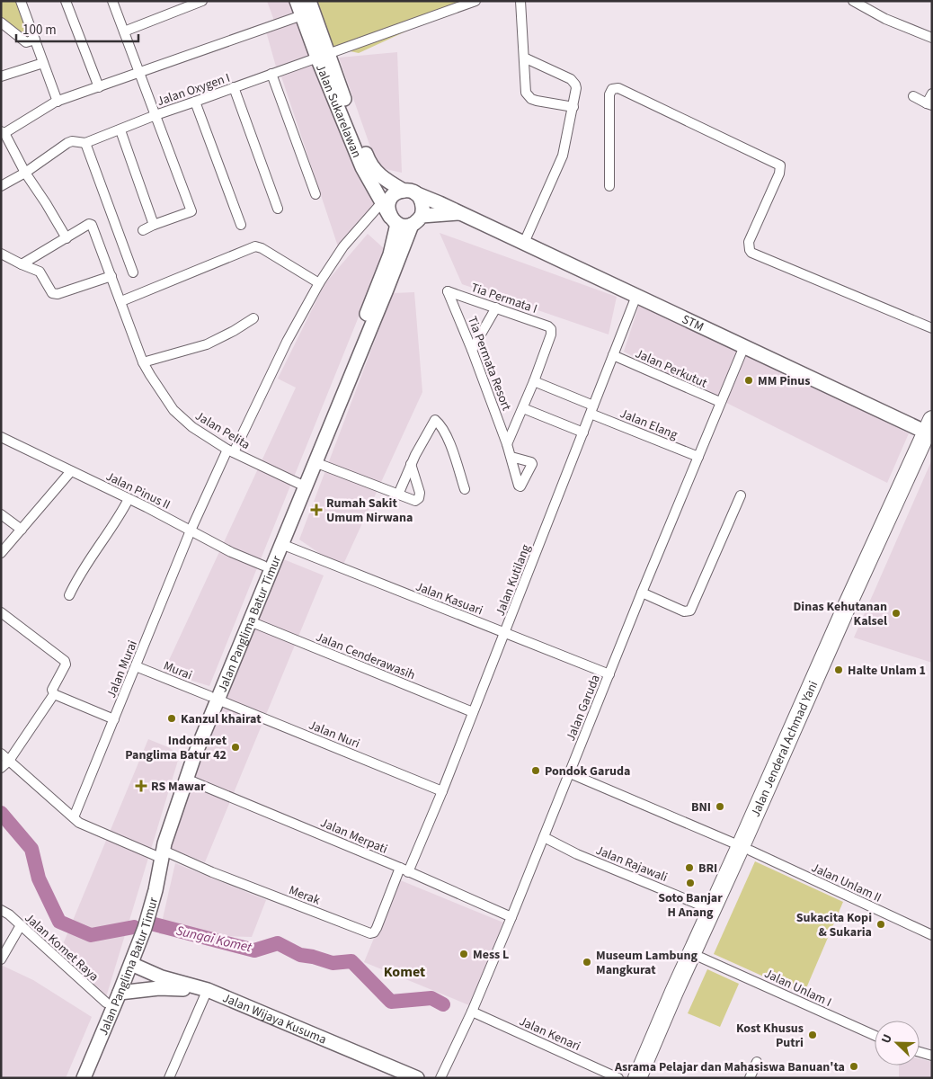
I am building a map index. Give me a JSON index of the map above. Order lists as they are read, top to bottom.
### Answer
{
  "streets": {
    "highway": ["Jalan Jenderal Achmad Yani"],
    "main road": [
      "Jalan Sukarelawan",
      "STM",
      "Jalan Panglima Batur Timur",
      "Jalan Wijaya Kusuma"
    ],
    "street": [
      "Jalan Oxygen I",
      "Tia Permata I",
      "Tia Permata Resort",
      "Jalan Perkutut",
      "Jalan Elang",
      "Jalan Pelita",
      "Jalan Pinus II",
      "Jalan Kutilang",
      "Jalan Kasuari",
      "Jalan Cenderawasih",
      "Jalan Murai",
      "Murai",
      "Jalan Garuda",
      "Jalan Nuri",
      "Jalan Merpati",
      "Jalan Rajawali",
      "Jalan Unlam II",
      "Merak",
      "Jalan Komet Raya",
      "Jalan Unlam I",
      "Jalan Kenari"
    ]
  },
  "crossings": [
    ["Jalan Oxygen I", "Jalan Sukarelawan"],
    ["Jalan Sukarelawan", "STM"],
    ["Jalan Sukarelawan", "Jalan Panglima Batur Timur"],
    ["Jalan Sukarelawan", "Jalan Murai"],
    ["Tia Permata I", "Tia Permata Resort"],
    ["Tia Permata I", "Jalan Elang"],
    ["STM", "Jalan Kutilang"],
    ["STM", "Jalan Garuda"],
    ["STM", "Jalan Jenderal Achmad Yani"],
    ["Jalan Perkutut", "Jalan Kutilang"],
    ["Jalan Perkutut", "Jalan Garuda"],
    ["Jalan Elang", "Jalan Kutilang"],
    ["Jalan Elang", "Jalan Garuda"],
    ["Jalan Pelita", "Jalan Panglima Batur Timur"],
    ["Jalan Pelita", "Jalan Murai"],
    ["Jalan Pinus II", "Jalan Panglima Batur Timur"],
    ["Jalan Pinus II", "Jalan Murai"],
    ["Jalan Kutilang", "Jalan Kasuari"],
    ["Jalan Kutilang", "Jalan Cenderawasih"],
    ["Jalan Kutilang", "Jalan Nuri"],
    ["Jalan Kutilang", "Jalan Merpati"],
    ["Jalan Kutilang", "Merak"],
    ["Jalan Kasuari", "Jalan Panglima Batur Timur"],
    ["Jalan Kasuari", "Jalan Garuda"],
    ["Jalan Panglima Batur Timur", "Jalan Cenderawasih"],
    ["Jalan Panglima Batur Timur", "Murai"],
    ["Jalan Panglima Batur Timur", "Jalan Nuri"],
    ["Jalan Panglima Batur Timur", "Jalan Merpati"],
    ["Jalan Panglima Batur Timur", "Merak"],
    ["Jalan Panglima Batur Timur", "Jalan Komet Raya"],
    ["Jalan Panglima Batur Timur", "Jalan Wijaya Kusuma"],
    ["Jalan Murai", "Murai"],
    ["Murai", "Jalan Nuri"],
    ["Jalan Garuda", "Jalan Merpati"],
    ["Jalan Garuda", "Jalan Rajawali"],
    ["Jalan Garuda", "Jalan Unlam II"],
    ["Jalan Garuda", "Jalan Kenari"],
    ["Jalan Jenderal Achmad Yani", "Jalan Rajawali"],
    ["Jalan Jenderal Achmad Yani", "Jalan Unlam II"],
    ["Jalan Jenderal Achmad Yani", "Jalan Unlam I"],
    ["Jalan Merpati", "Merak"]
  ],
  "districts": ["Komet"],
  "water": ["Sungai Komet"],
  "places": {
    "other": [
      "MM Pinus",
      "Dinas Kehutanan Kalsel",
      "Halte Unlam 1",
      "Kanzul khairat",
      "Indomaret Panglima Batur 42",
      "Pondok Garuda",
      "BNI",
      "BRI",
      "Soto Banjar H Anang",
      "Sukacita Kopi & Sukaria",
      "Mess L",
      "Museum Lambung Mangkurat",
      "Kost Khusus Putri",
      "Asrama Pelajar dan Mahasiswa Banuan'ta"
    ],
    "health": ["Rumah Sakit Umum Nirwana", "RS Mawar"]
  },
  "scale_bar": "100 m",
  "north": "top left"
}
